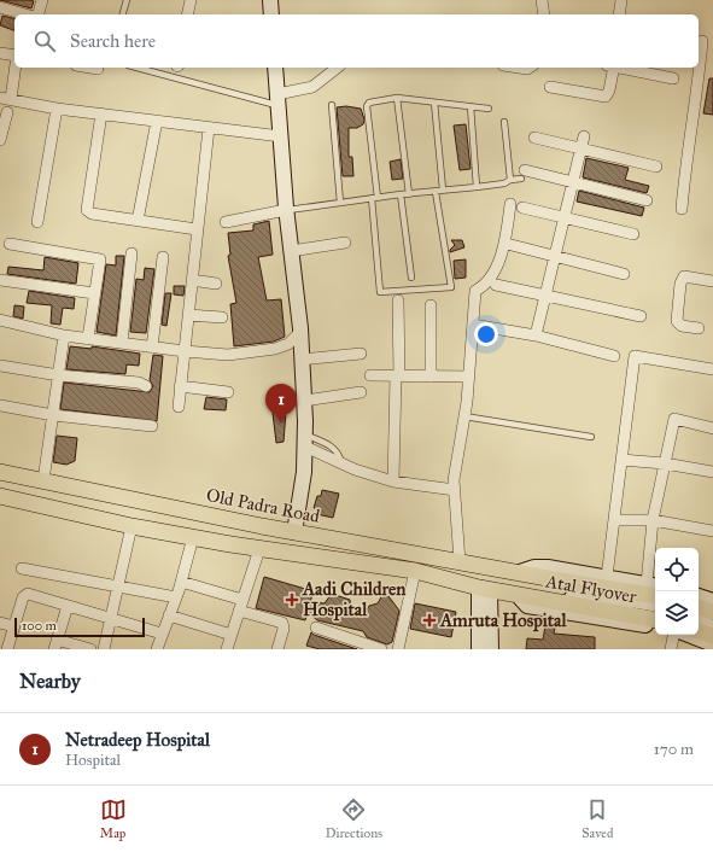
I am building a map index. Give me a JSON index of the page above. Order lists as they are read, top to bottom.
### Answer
{
  "streets": {
    "main road": ["Old Padra Road", "Atal Flyover"]
  },
  "crossings": [
    ["Old Padra Road", "Atal Flyover"]
  ],
  "places": {
    "health": ["Aadi Children Hospital", "Amruta Hospital"]
  },
  "scale_bar": "100 m",
  "page": {
    "search": "Search here",
    "pins": "1",
    "scale": "100 m",
    "heading": "Nearby",
    "list": [
      {
        "mark": "1",
        "name": "Netradeep Hospital",
        "note": "Hospital",
        "value": "170 m"
      }
    ],
    "nav": ["Map", "Directions", "Saved"]
  }
}
